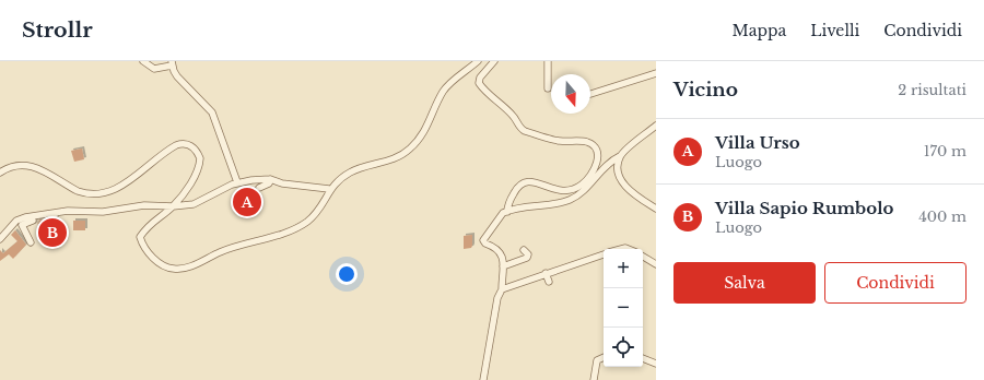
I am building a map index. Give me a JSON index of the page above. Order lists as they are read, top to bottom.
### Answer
{
  "north": "bottom",
  "page": {
    "header": "Strollr",
    "nav": ["Mappa", "Livelli", "Condividi"],
    "heading": ["Vicino", "2 risultati"],
    "list": [
      {
        "mark": "A",
        "name": "Villa Urso",
        "note": "Luogo",
        "value": "170 m"
      },
      {
        "mark": "B",
        "name": "Villa Sapio Rumbolo",
        "note": "Luogo",
        "value": "400 m"
      }
    ],
    "pins": ["A", "B"],
    "map_buttons": ["+", "−"],
    "buttons": ["Salva", "Condividi"]
  }
}
